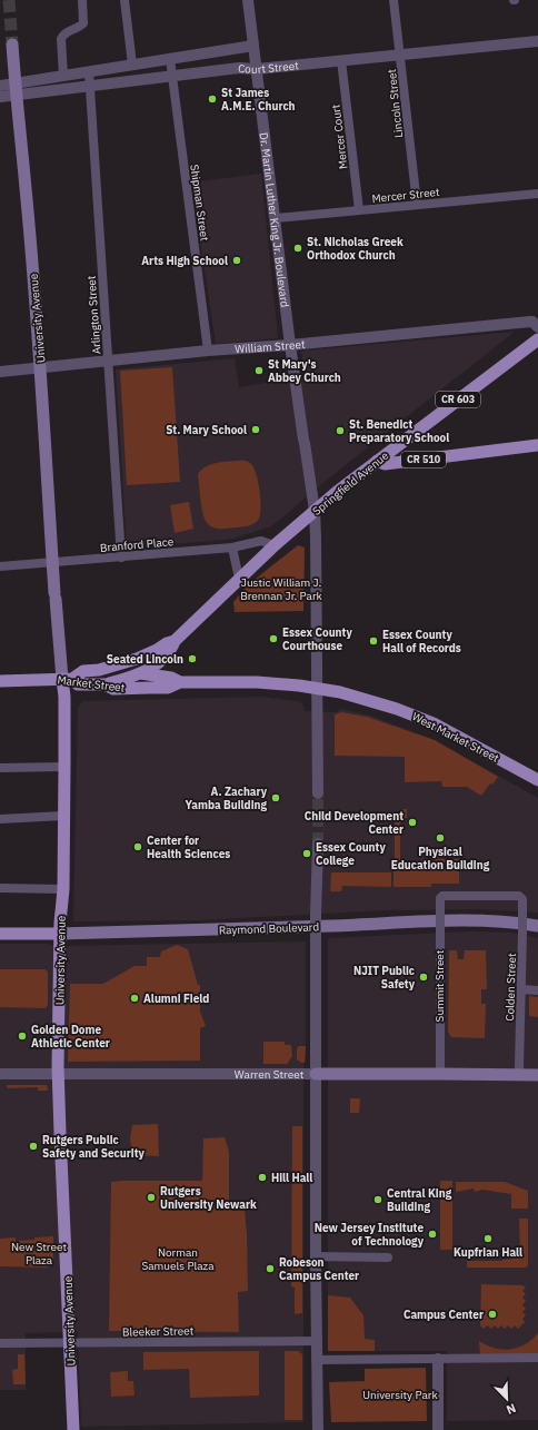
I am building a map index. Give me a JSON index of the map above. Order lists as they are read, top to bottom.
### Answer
{
  "streets": {
    "main road": [
      "University Avenue",
      "CR 603",
      "CR 510",
      "Springfield Avenue",
      "Market Street",
      "West Market Street",
      "Raymond Boulevard",
      "Warren Street"
    ],
    "street": [
      "Court Street",
      "Lincoln Street",
      "Mercer Court",
      "Mercer Street",
      "Shipman Street",
      "Dr. Martin Luther King Jr. Boulevard",
      "Arlington Street",
      "William Street",
      "Branford Place",
      "Summit Street",
      "Colden Street",
      "Bleeker Street"
    ]
  },
  "crossings": [
    ["Court Street", "Lincoln Street"],
    ["Court Street", "Mercer Court"],
    ["Court Street", "Shipman Street"],
    ["Court Street", "Dr. Martin Luther King Jr. Boulevard"],
    ["Court Street", "Arlington Street"],
    ["Court Street", "University Avenue"],
    ["Lincoln Street", "Mercer Street"],
    ["Mercer Court", "Mercer Street"],
    ["Mercer Street", "Dr. Martin Luther King Jr. Boulevard"],
    ["Shipman Street", "William Street"],
    ["Dr. Martin Luther King Jr. Boulevard", "William Street"],
    ["Dr. Martin Luther King Jr. Boulevard", "Springfield Avenue"],
    ["Dr. Martin Luther King Jr. Boulevard", "Market Street"],
    ["Dr. Martin Luther King Jr. Boulevard", "West Market Street"],
    ["Arlington Street", "William Street"],
    ["Arlington Street", "Branford Place"],
    ["University Avenue", "William Street"],
    ["University Avenue", "Springfield Avenue"],
    ["University Avenue", "Branford Place"],
    ["University Avenue", "Market Street"],
    ["University Avenue", "Raymond Boulevard"],
    ["University Avenue", "Warren Street"],
    ["University Avenue", "Bleeker Street"],
    ["CR 510", "Springfield Avenue"],
    ["Springfield Avenue", "Branford Place"],
    ["Springfield Avenue", "Market Street"],
    ["Market Street", "West Market Street"],
    ["Summit Street", "Colden Street"],
    ["Summit Street", "Warren Street"],
    ["Colden Street", "Warren Street"]
  ],
  "parks": [
    "Justic William J. Brennan Jr. Park",
    "New Street Plaza",
    "Norman Samuels Plaza",
    "University Park"
  ],
  "places": [
    "St James A.M.E. Church",
    "St. Nicholas Greek Orthodox Church",
    "Arts High School",
    "St Mary's Abbey Church",
    "St. Mary School",
    "St. Benedict Preparatory School",
    "Essex County Courthouse",
    "Essex County Hall of Records",
    "Seated Lincoln",
    "A. Zachary Yamba Building",
    "Child Development Center",
    "Physical Education Building",
    "Center for Health Sciences",
    "Essex County College",
    "NJIT Public Safety",
    "Alumni Field",
    "Golden Dome Athletic Center",
    "Rutgers Public Safety and Security",
    "Hill Hall",
    "Rutgers University Newark",
    "Central King Building",
    "New Jersey Institute of Technology",
    "Kupfrian Hall",
    "Robeson Campus Center",
    "Campus Center"
  ],
  "north": "bottom right"
}
